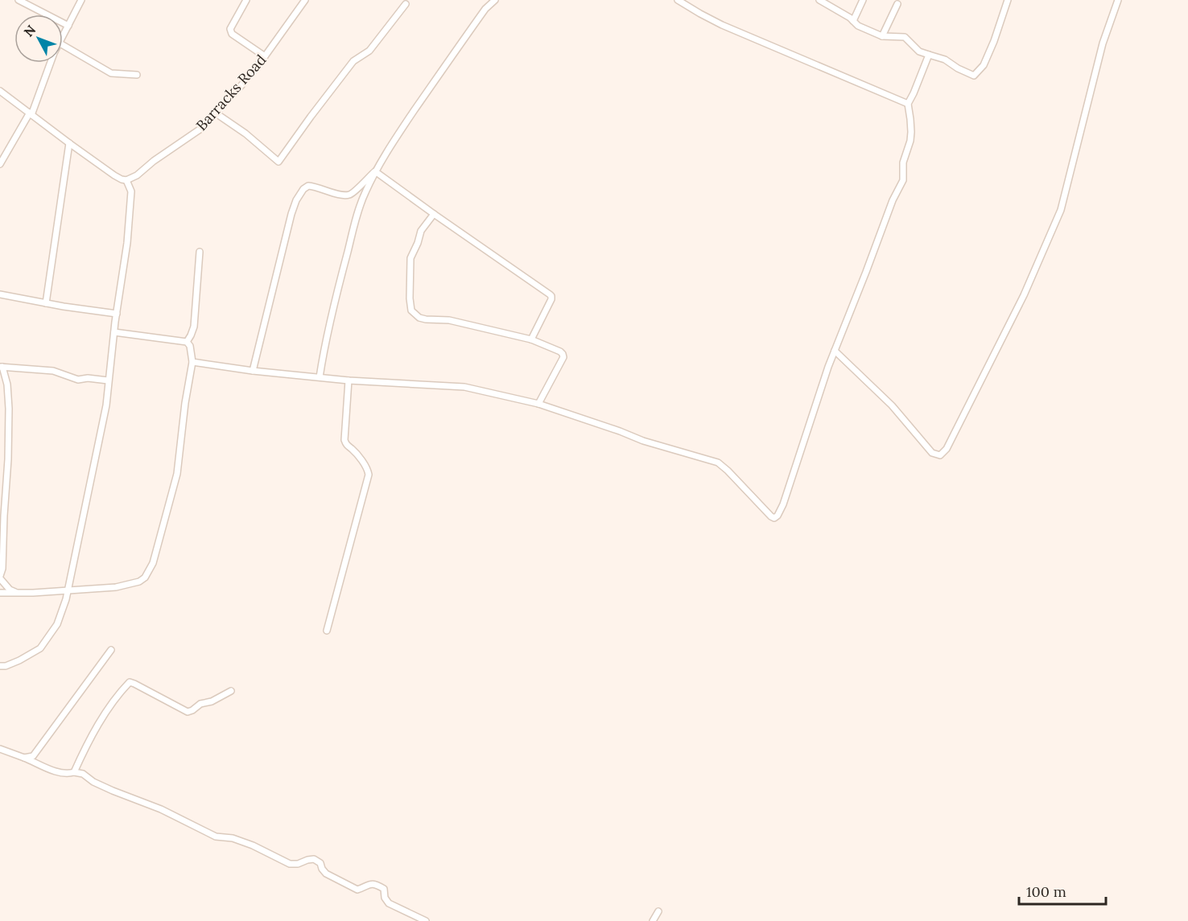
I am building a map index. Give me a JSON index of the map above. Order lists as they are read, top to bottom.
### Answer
{
  "streets": {
    "street": ["Barracks Road"]
  },
  "scale_bar": "100 m",
  "north": "top left"
}
